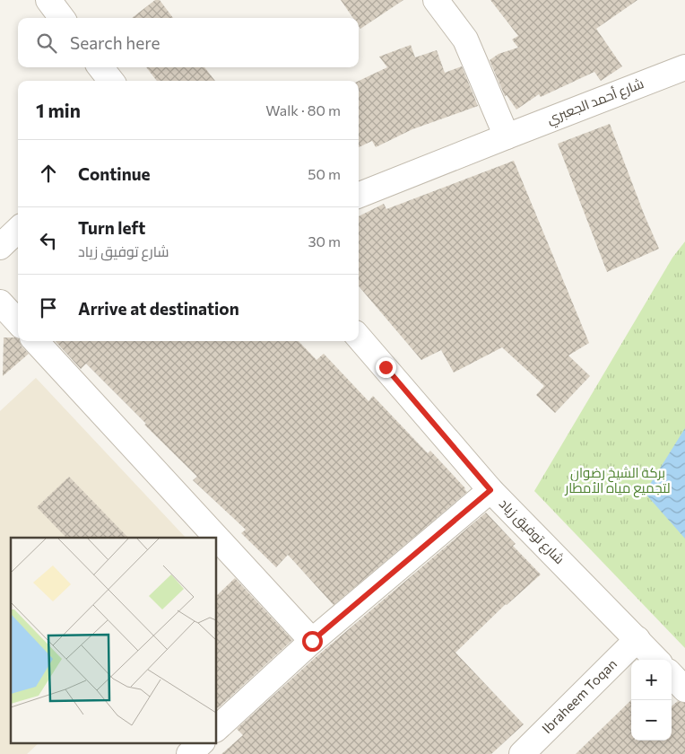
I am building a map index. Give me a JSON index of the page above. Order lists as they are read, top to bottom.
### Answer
{
  "streets": {
    "street": ["شارع أحمد الجعبري", "شارع توفيق زياد", "Ibraheem Toqan"]
  },
  "crossings": [
    ["شارع توفيق زياد", "Ibraheem Toqan"]
  ],
  "parks": ["بركة الشيخ رضوان لتجميع مياه الأمطار"],
  "page": {
    "search": "Search here",
    "heading": ["1 min", "Walk · 80 m"],
    "list": [
      ["Continue", "50 m"],
      ["Turn left", "شارع توفيق زياد", "30 m"],
      "Arrive at destination"
    ],
    "map_buttons": ["+", "−"]
  }
}
